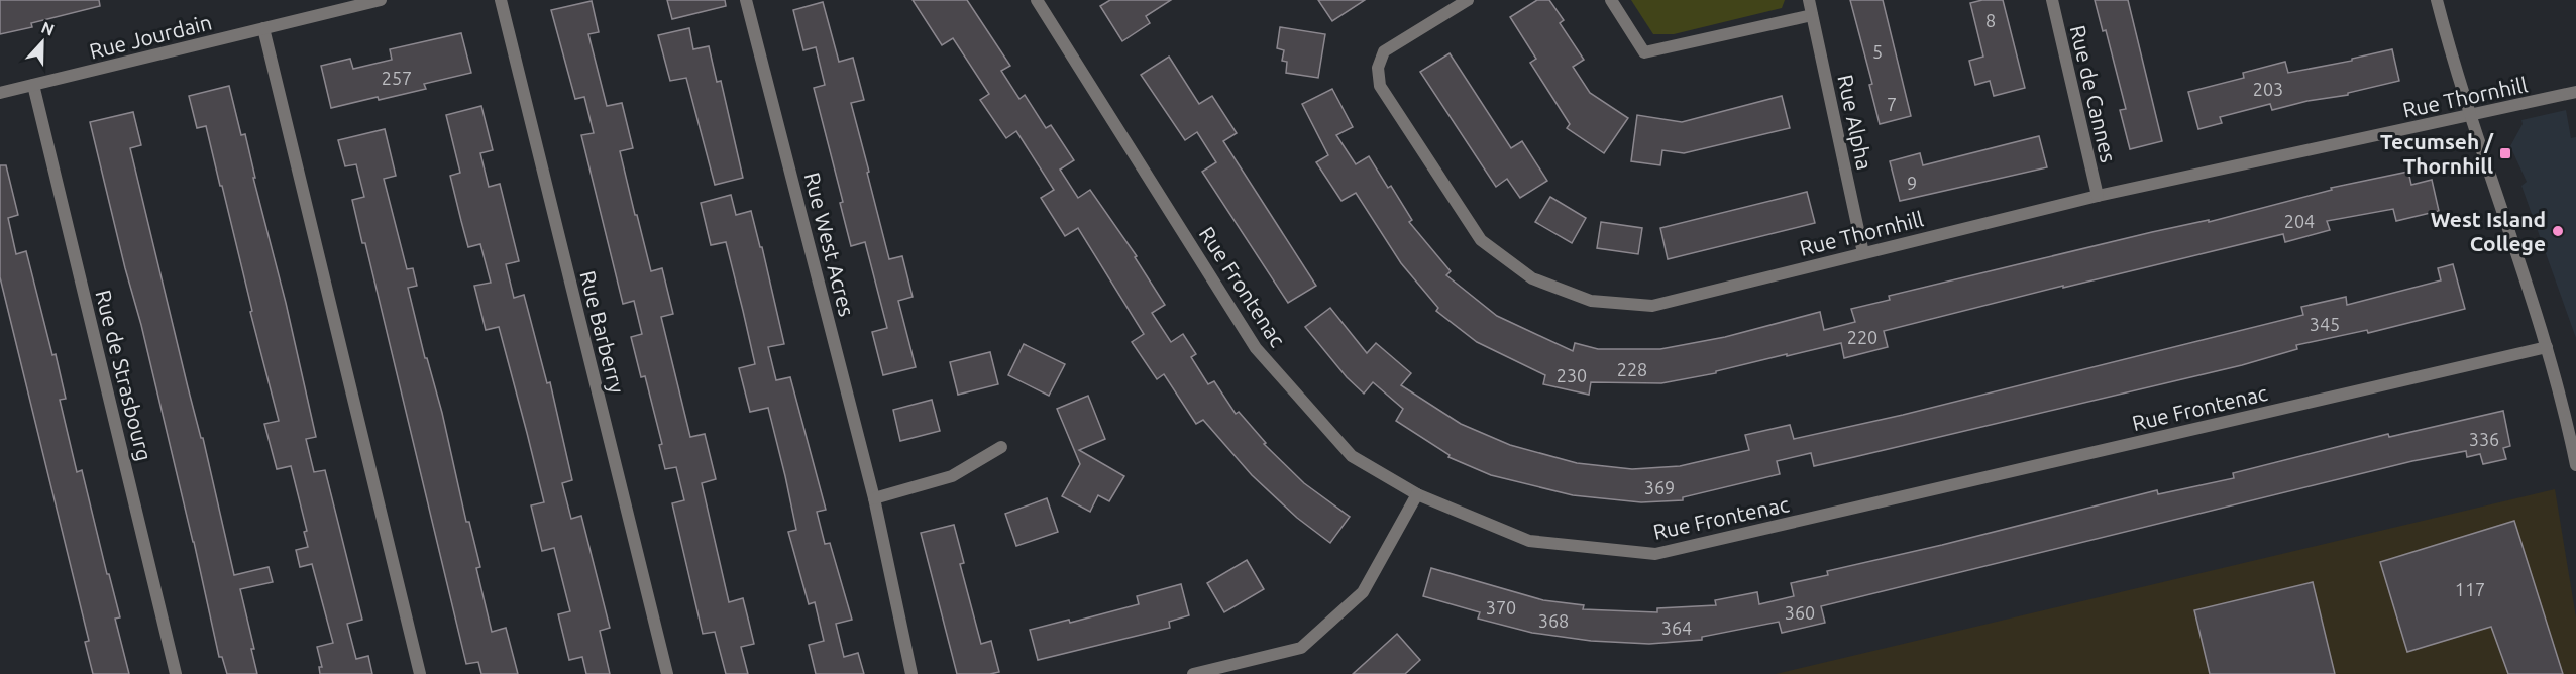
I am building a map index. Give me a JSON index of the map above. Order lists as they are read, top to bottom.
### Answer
{
  "streets": {
    "street": [
      "Rue Jourdain",
      "Rue de Cannes",
      "Rue Thornhill",
      "Rue Alpha",
      "Rue West Acres",
      "Rue Frontenac",
      "Rue Barberry",
      "Rue de Strasbourg"
    ]
  },
  "crossings": [
    ["Rue Jourdain", "Rue de Strasbourg"],
    ["Rue de Cannes", "Rue Thornhill"],
    ["Rue Thornhill", "Rue Alpha"]
  ],
  "places": {
    "transit": ["Tecumseh / Thornhill"],
    "other": ["West Island College"]
  },
  "house_numbers": [
    "8",
    "5",
    "257",
    "203",
    "7",
    "9",
    "204",
    "345",
    "220",
    "228",
    "230",
    "336",
    "369",
    "117",
    "370",
    "360",
    "368",
    "364"
  ],
  "north": "top"
}
